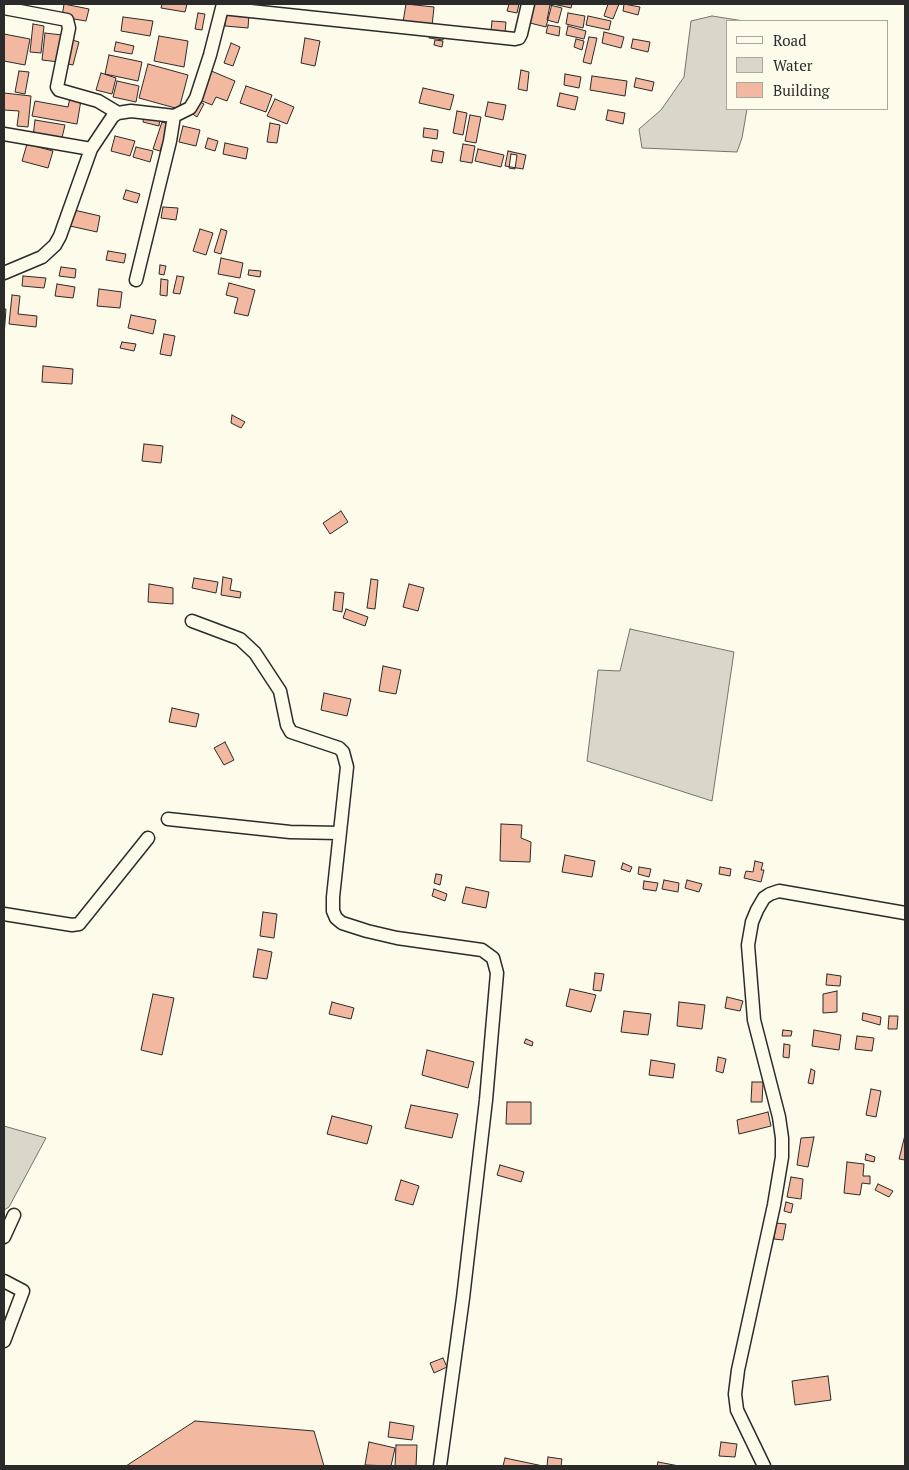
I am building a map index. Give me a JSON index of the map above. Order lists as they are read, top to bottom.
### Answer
{
  "legend": ["Road", "Water", "Building"]
}
